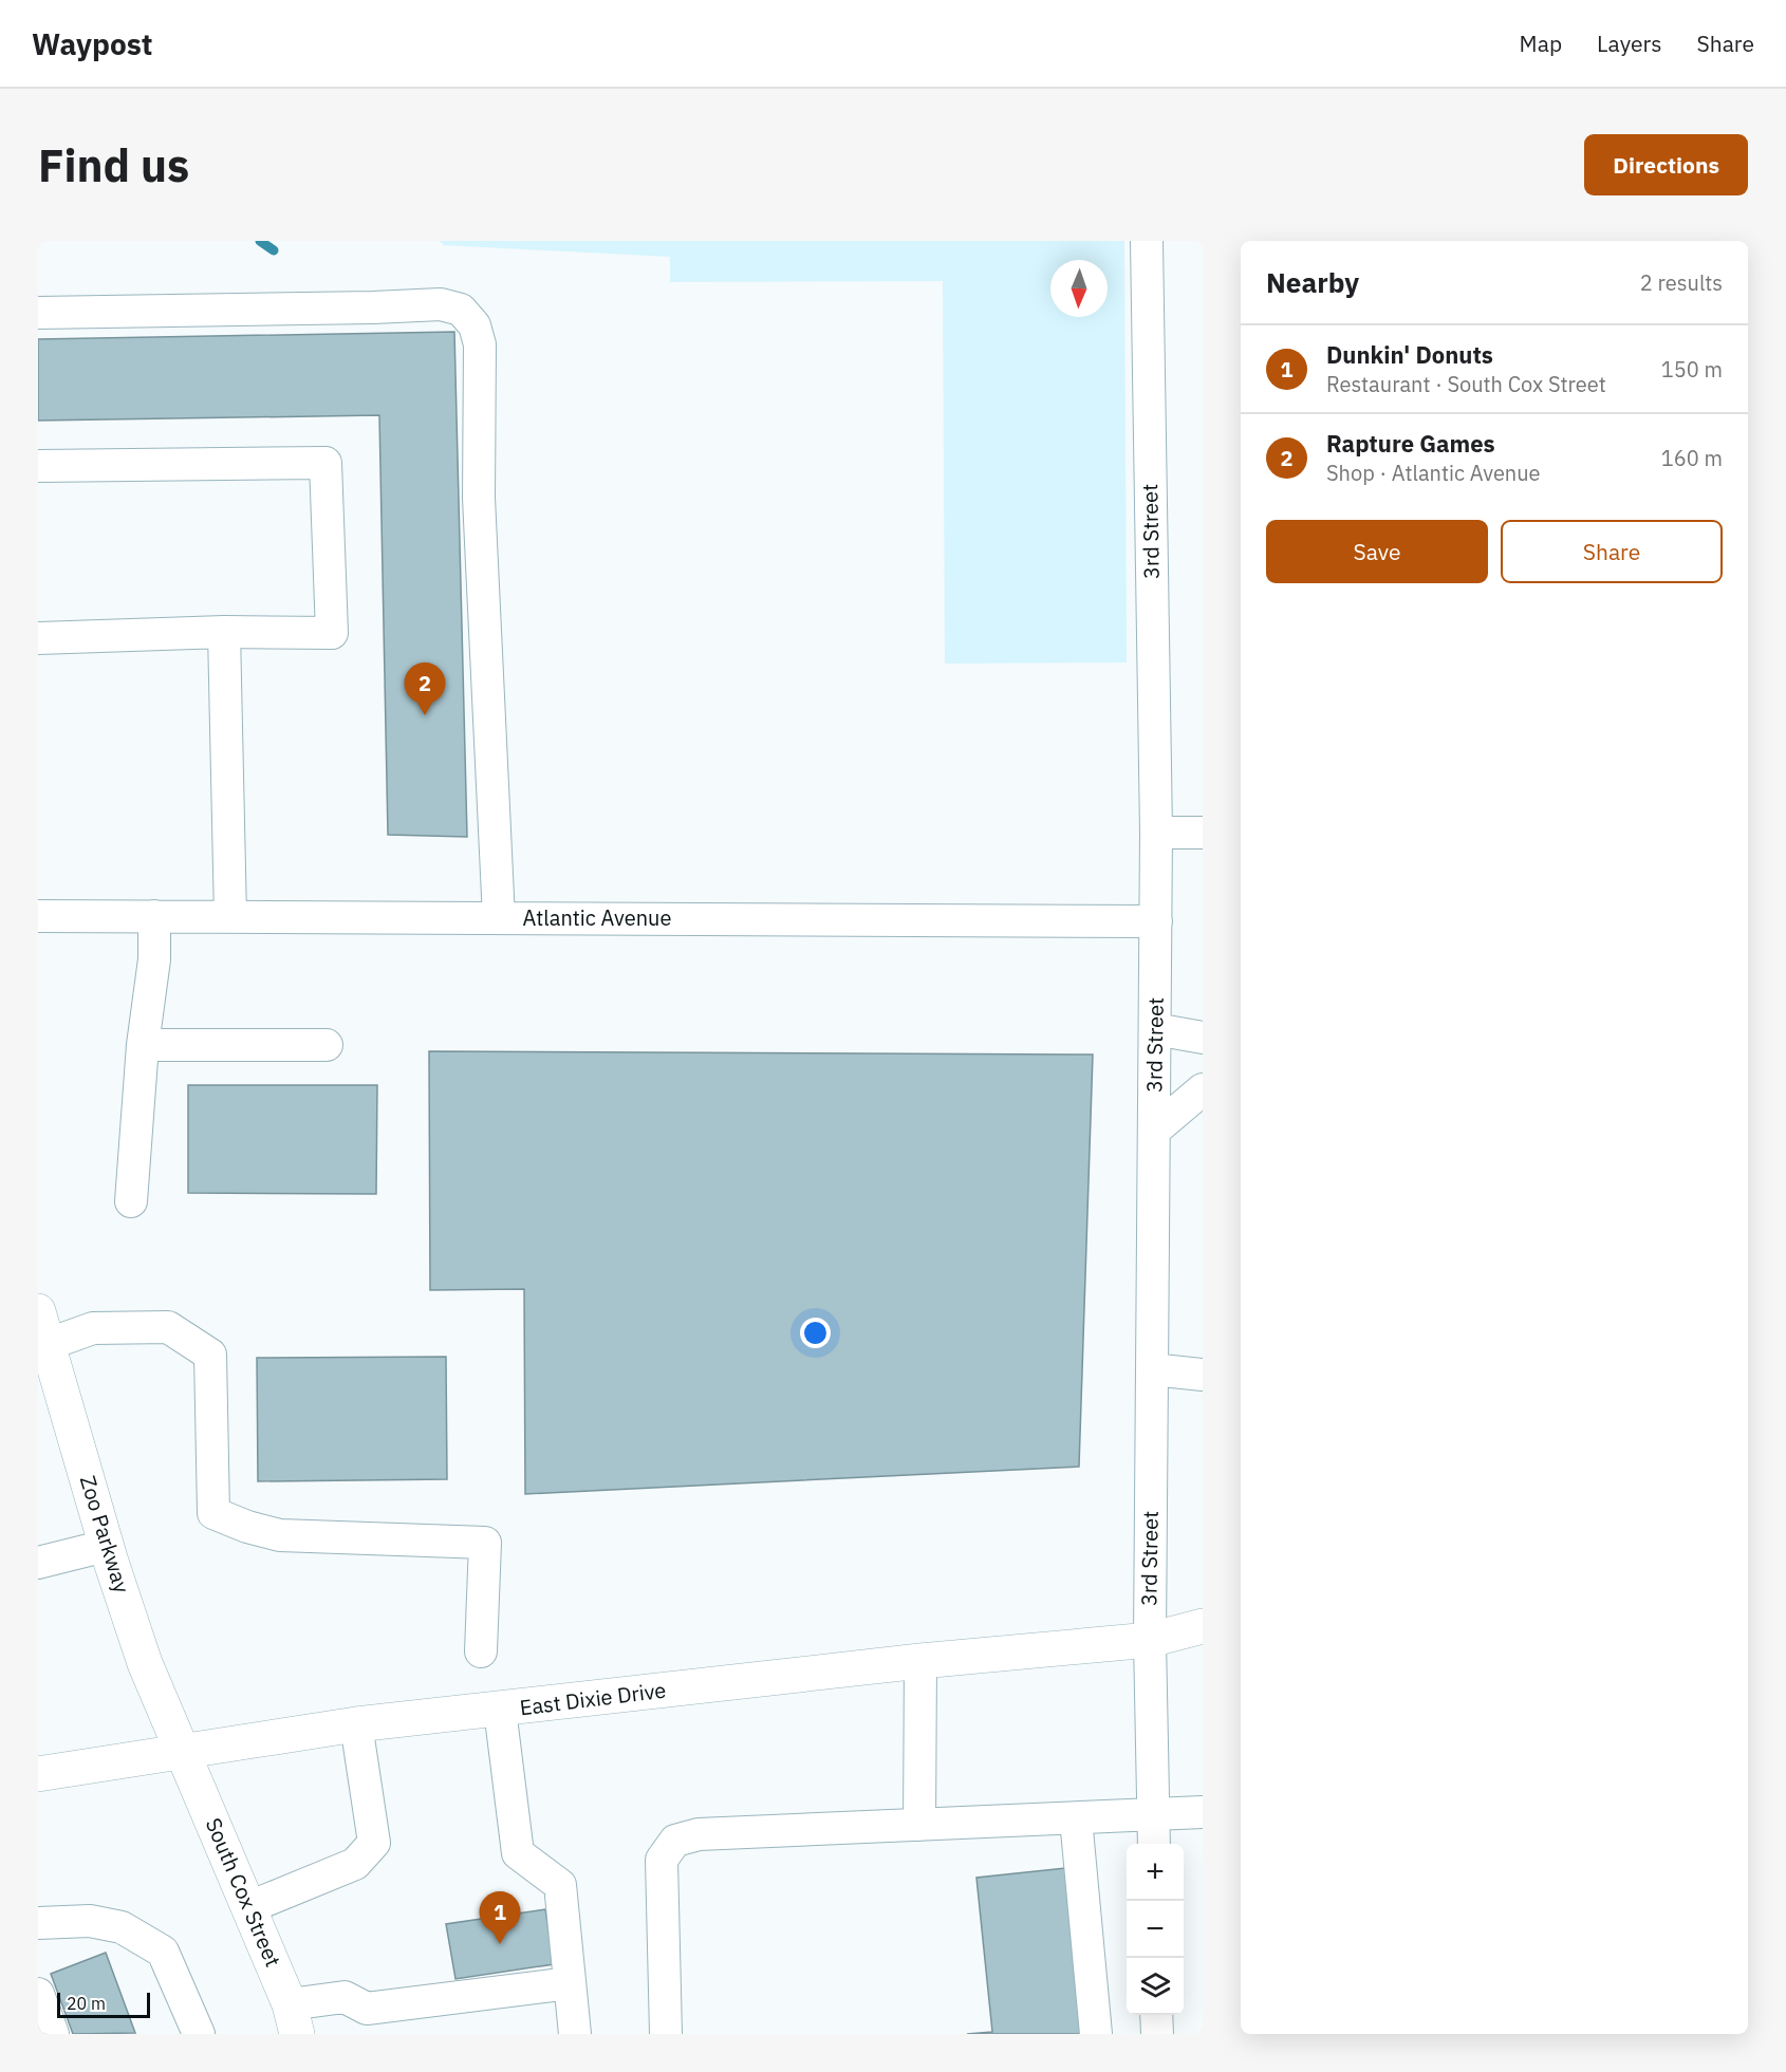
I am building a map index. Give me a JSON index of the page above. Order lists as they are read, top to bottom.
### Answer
{
  "streets": {
    "main road": ["Zoo Parkway", "East Dixie Drive", "South Cox Street"],
    "street": ["3rd Street", "Atlantic Avenue"]
  },
  "crossings": [
    ["3rd Street", "Atlantic Avenue"],
    ["3rd Street", "East Dixie Drive"],
    ["Zoo Parkway", "East Dixie Drive"],
    ["Zoo Parkway", "South Cox Street"],
    ["East Dixie Drive", "South Cox Street"]
  ],
  "scale_bar": "20 m",
  "north": "bottom",
  "page": {
    "header": "Waypost",
    "nav": ["Map", "Layers", "Share"],
    "buttons": [
      "Directions",
      ["Save", "Share"]
    ],
    "title": "Find us",
    "heading": ["Nearby", "2 results"],
    "list": [
      {
        "mark": "1",
        "name": "Dunkin' Donuts",
        "note": "Restaurant · South Cox Street",
        "value": "150 m"
      },
      {
        "mark": "2",
        "name": "Rapture Games",
        "note": "Shop · Atlantic Avenue",
        "value": "160 m"
      }
    ],
    "pins": ["2", "1"],
    "map_buttons": ["+", "−"],
    "scale": "20 m"
  }
}
